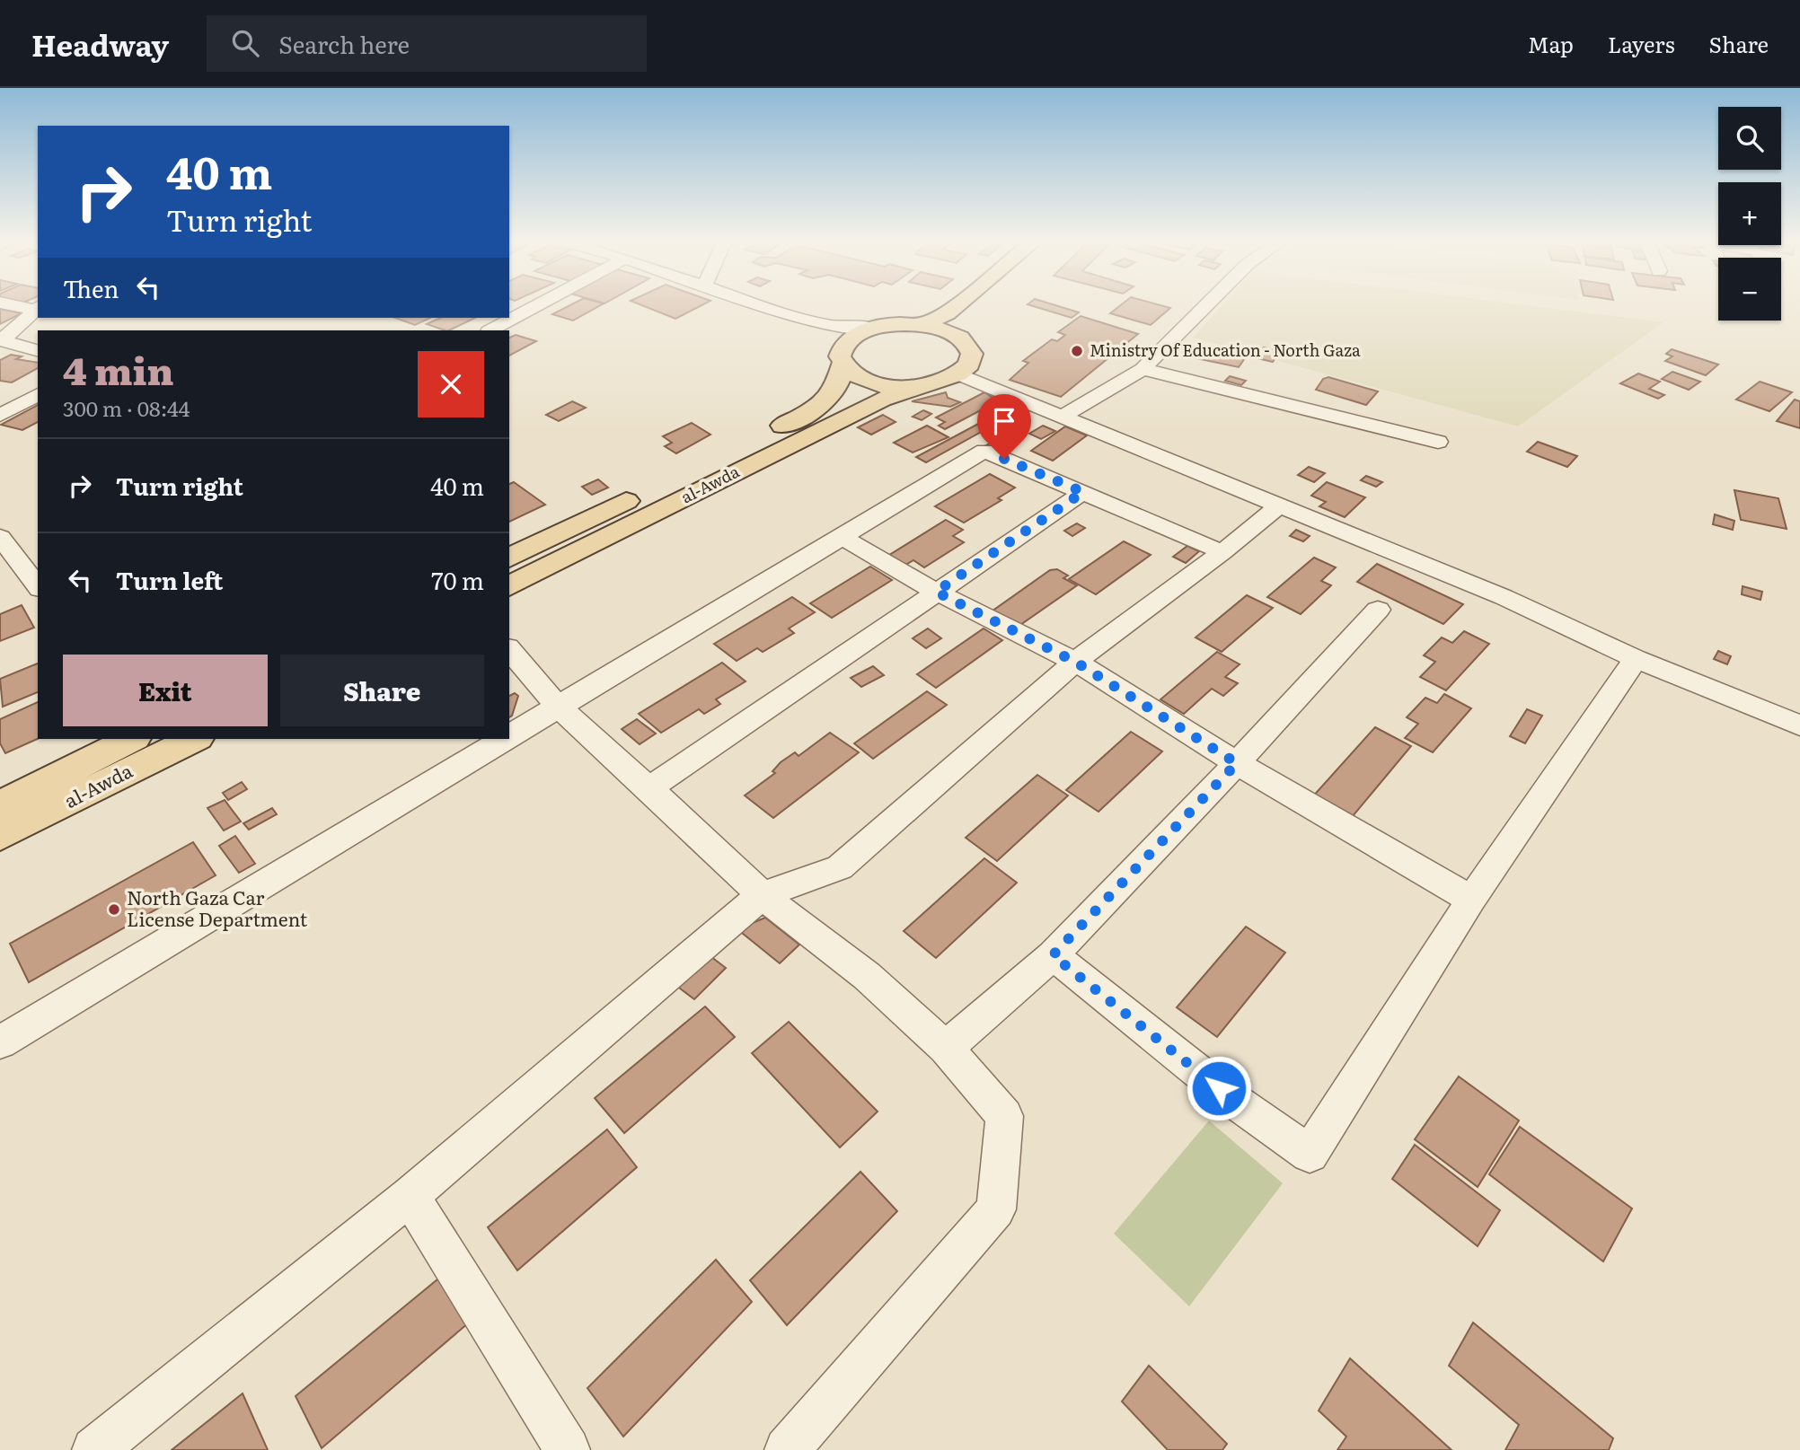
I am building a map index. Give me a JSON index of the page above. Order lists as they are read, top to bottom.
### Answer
{
  "streets": {
    "main road": ["al-Awda"]
  },
  "places": ["Ministry Of Education - North Gaza", "North Gaza Car License Department"],
  "page": {
    "header": "Headway",
    "search": "Search here",
    "nav": ["Map", "Layers", "Share"],
    "map_buttons": ["+", "−"],
    "turn": ["40 m", "Turn right"],
    "then": "Then",
    "heading": ["4 min", "300 m · 08:44"],
    "list": [
      {
        "name": "Turn right",
        "value": "40 m"
      },
      {
        "name": "Turn left",
        "value": "70 m"
      }
    ],
    "buttons": ["Exit", "Share"]
  }
}
